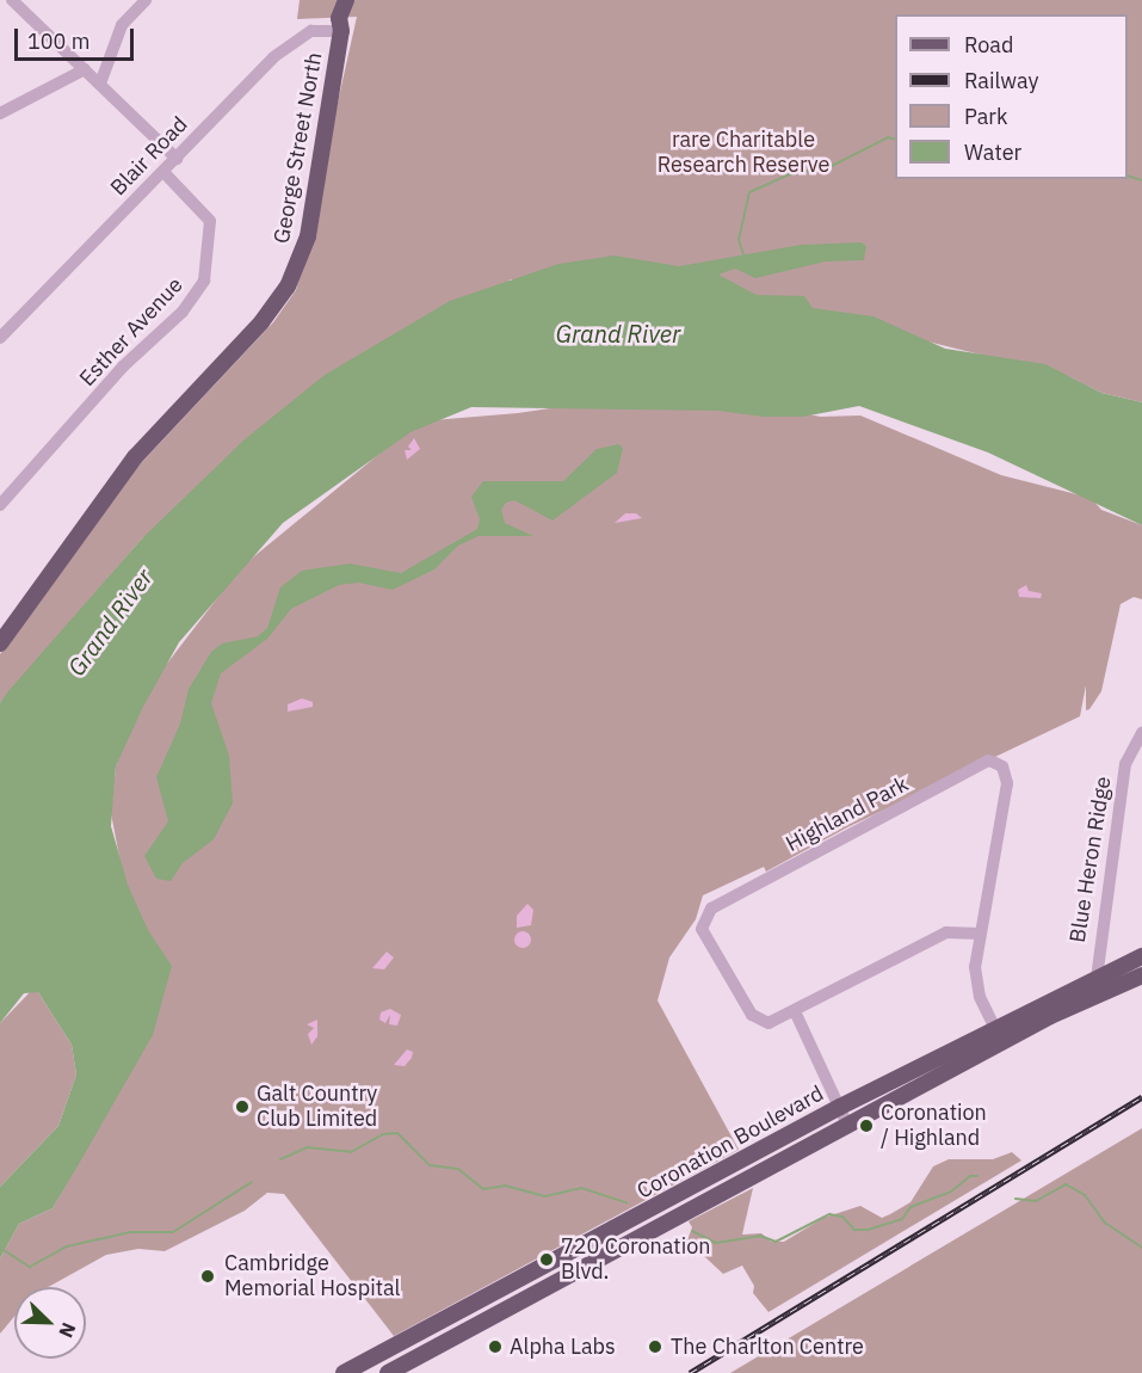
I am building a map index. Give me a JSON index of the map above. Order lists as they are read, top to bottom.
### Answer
{
  "streets": {
    "main road": ["George Street North", "Coronation Boulevard"],
    "street": [
      "Blair Road",
      "Esther Avenue",
      "Highland Park",
      "Blue Heron Ridge"
    ]
  },
  "crossings": [
    ["George Street North", "Blair Road"],
    ["Blair Road", "Esther Avenue"],
    ["Highland Park", "Coronation Boulevard"],
    ["Blue Heron Ridge", "Coronation Boulevard"]
  ],
  "water": ["Grand River"],
  "parks": ["rare Charitable Research Reserve"],
  "places": [
    "Galt Country Club Limited",
    "Coronation / Highland",
    "720 Coronation Blvd.",
    "Cambridge Memorial Hospital",
    "Alpha Labs",
    "The Charlton Centre"
  ],
  "legend": [
    "Road",
    "Railway",
    "Park",
    "Water"
  ],
  "scale_bar": "100 m",
  "north": "bottom right"
}
